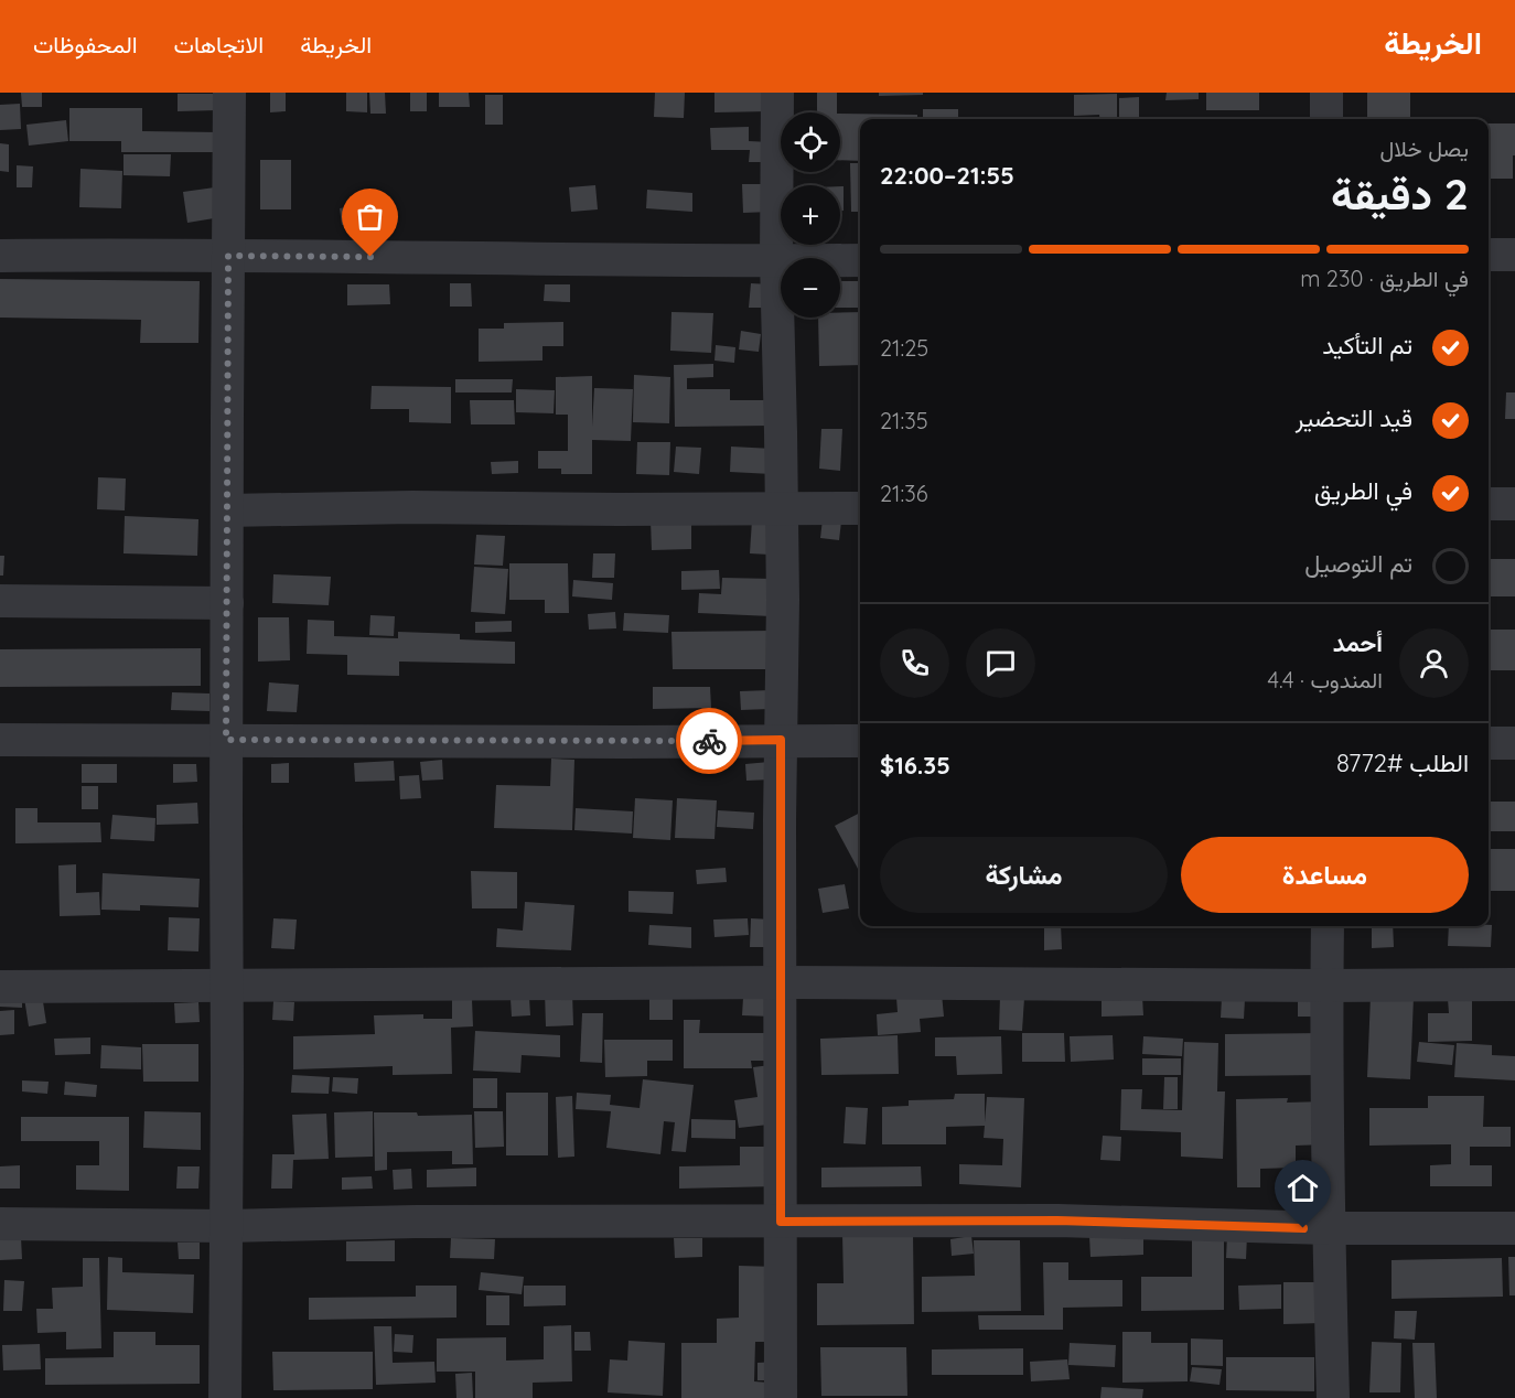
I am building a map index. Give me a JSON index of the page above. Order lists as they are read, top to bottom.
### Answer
{
  "page": {
    "header": "الخريطة",
    "nav": ["الخريطة", "الاتجاهات", "المحفوظات"],
    "map_buttons": ["+", "−"],
    "heading": ["2 دقيقة", "يصل خلال", "21:55–22:00"],
    "panel": [
      "أحمد",
      "المندوب · 4.4",
      "الطلب #8772",
      "$16.35"
    ],
    "bar": "في الطريق · 230 m",
    "list": [
      ["تم التأكيد", "21:25"],
      ["قيد التحضير", "21:35"],
      ["في الطريق", "21:36"],
      "تم التوصيل"
    ],
    "buttons": ["مساعدة", "مشاركة"]
  }
}
